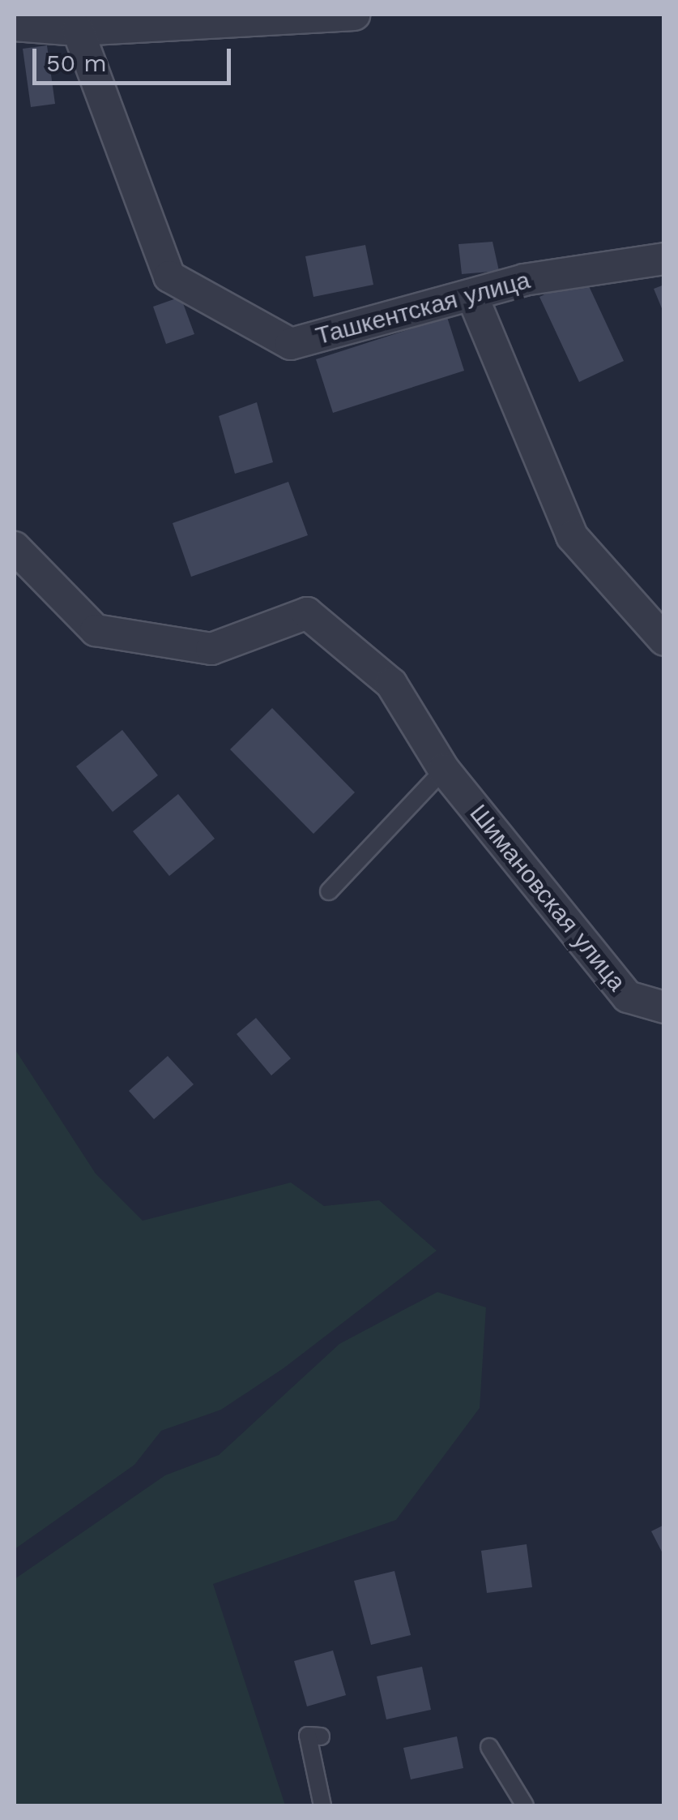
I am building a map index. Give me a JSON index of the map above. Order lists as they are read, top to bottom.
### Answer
{
  "streets": {
    "street": ["Ташкентская улица", "Шимановская улица"]
  },
  "scale_bar": "50 m"
}
